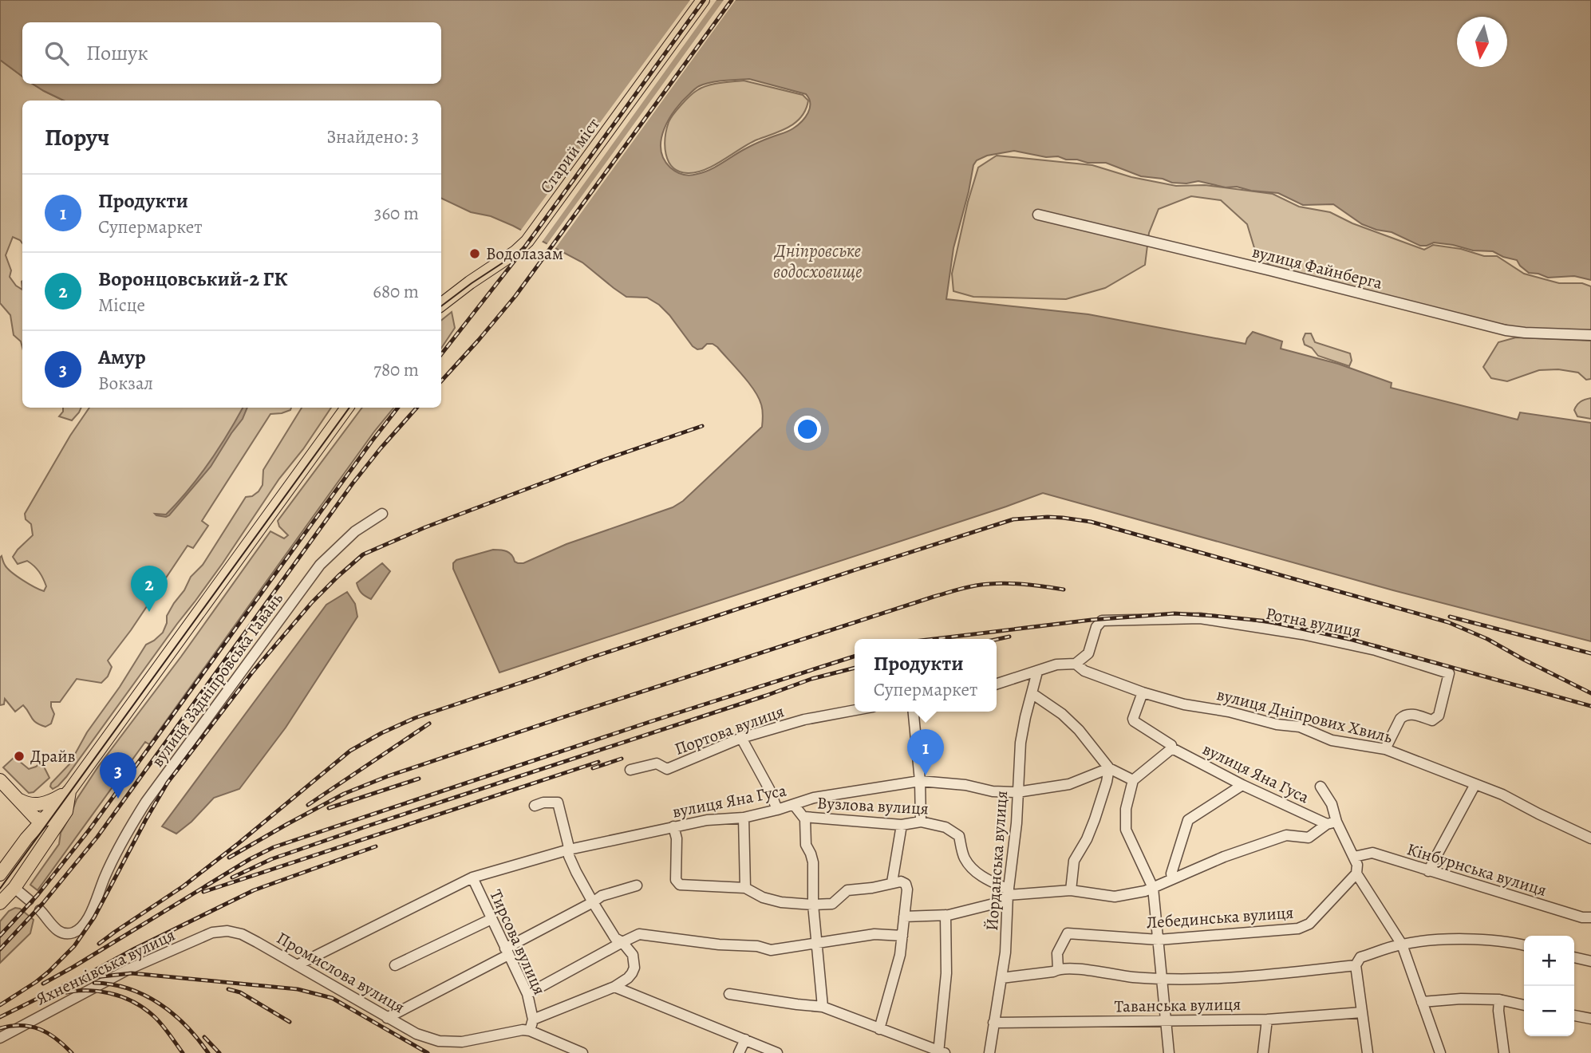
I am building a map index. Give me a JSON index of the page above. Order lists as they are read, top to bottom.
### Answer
{
  "streets": {
    "main road": ["Старий міст"],
    "street": [
      "вулиця Файнберга",
      "Ротна вулиця",
      "вулиця Задніпровська Гавань",
      "вулиця Дніпрових Хвиль",
      "Портова вулиця",
      "вулиця Яна Гуса",
      "Вузлова вулиця",
      "Йорданська вулиця",
      "Кінбурнська вулиця",
      "Лебединська вулиця",
      "Тирсова вулиця",
      "Яхненківська вулиця",
      "Промислова вулиця",
      "Таванська вулиця"
    ]
  },
  "crossings": [
    ["Ротна вулиця", "вулиця Дніпрових Хвиль"],
    ["вулиця Дніпрових Хвиль", "вулиця Яна Гуса"],
    ["вулиця Яна Гуса", "Йорданська вулиця"],
    ["вулиця Яна Гуса", "Тирсова вулиця"],
    ["вулиця Яна Гуса", "Промислова вулиця"],
    ["Вузлова вулиця", "Йорданська вулиця"],
    ["Йорданська вулиця", "Таванська вулиця"],
    ["Яхненківська вулиця", "Промислова вулиця"]
  ],
  "water": ["Дніпровське водосховище"],
  "places": ["Водолазам", "Драйв"],
  "north": "bottom",
  "page": {
    "search": "Пошук",
    "heading": ["Поруч", "Знайдено: 3"],
    "list": [
      {
        "mark": "1",
        "name": "Продукти",
        "note": "Супермаркет",
        "value": "360 m"
      },
      {
        "mark": "2",
        "name": "Воронцовський-2 ГК",
        "note": "Місце",
        "value": "680 m"
      },
      {
        "mark": "3",
        "name": "Амур",
        "note": "Вокзал",
        "value": "780 m"
      }
    ],
    "pins": ["2", "1", "3"],
    "popup": ["Продукти", "Супермаркет"],
    "map_buttons": ["+", "−"]
  }
}
